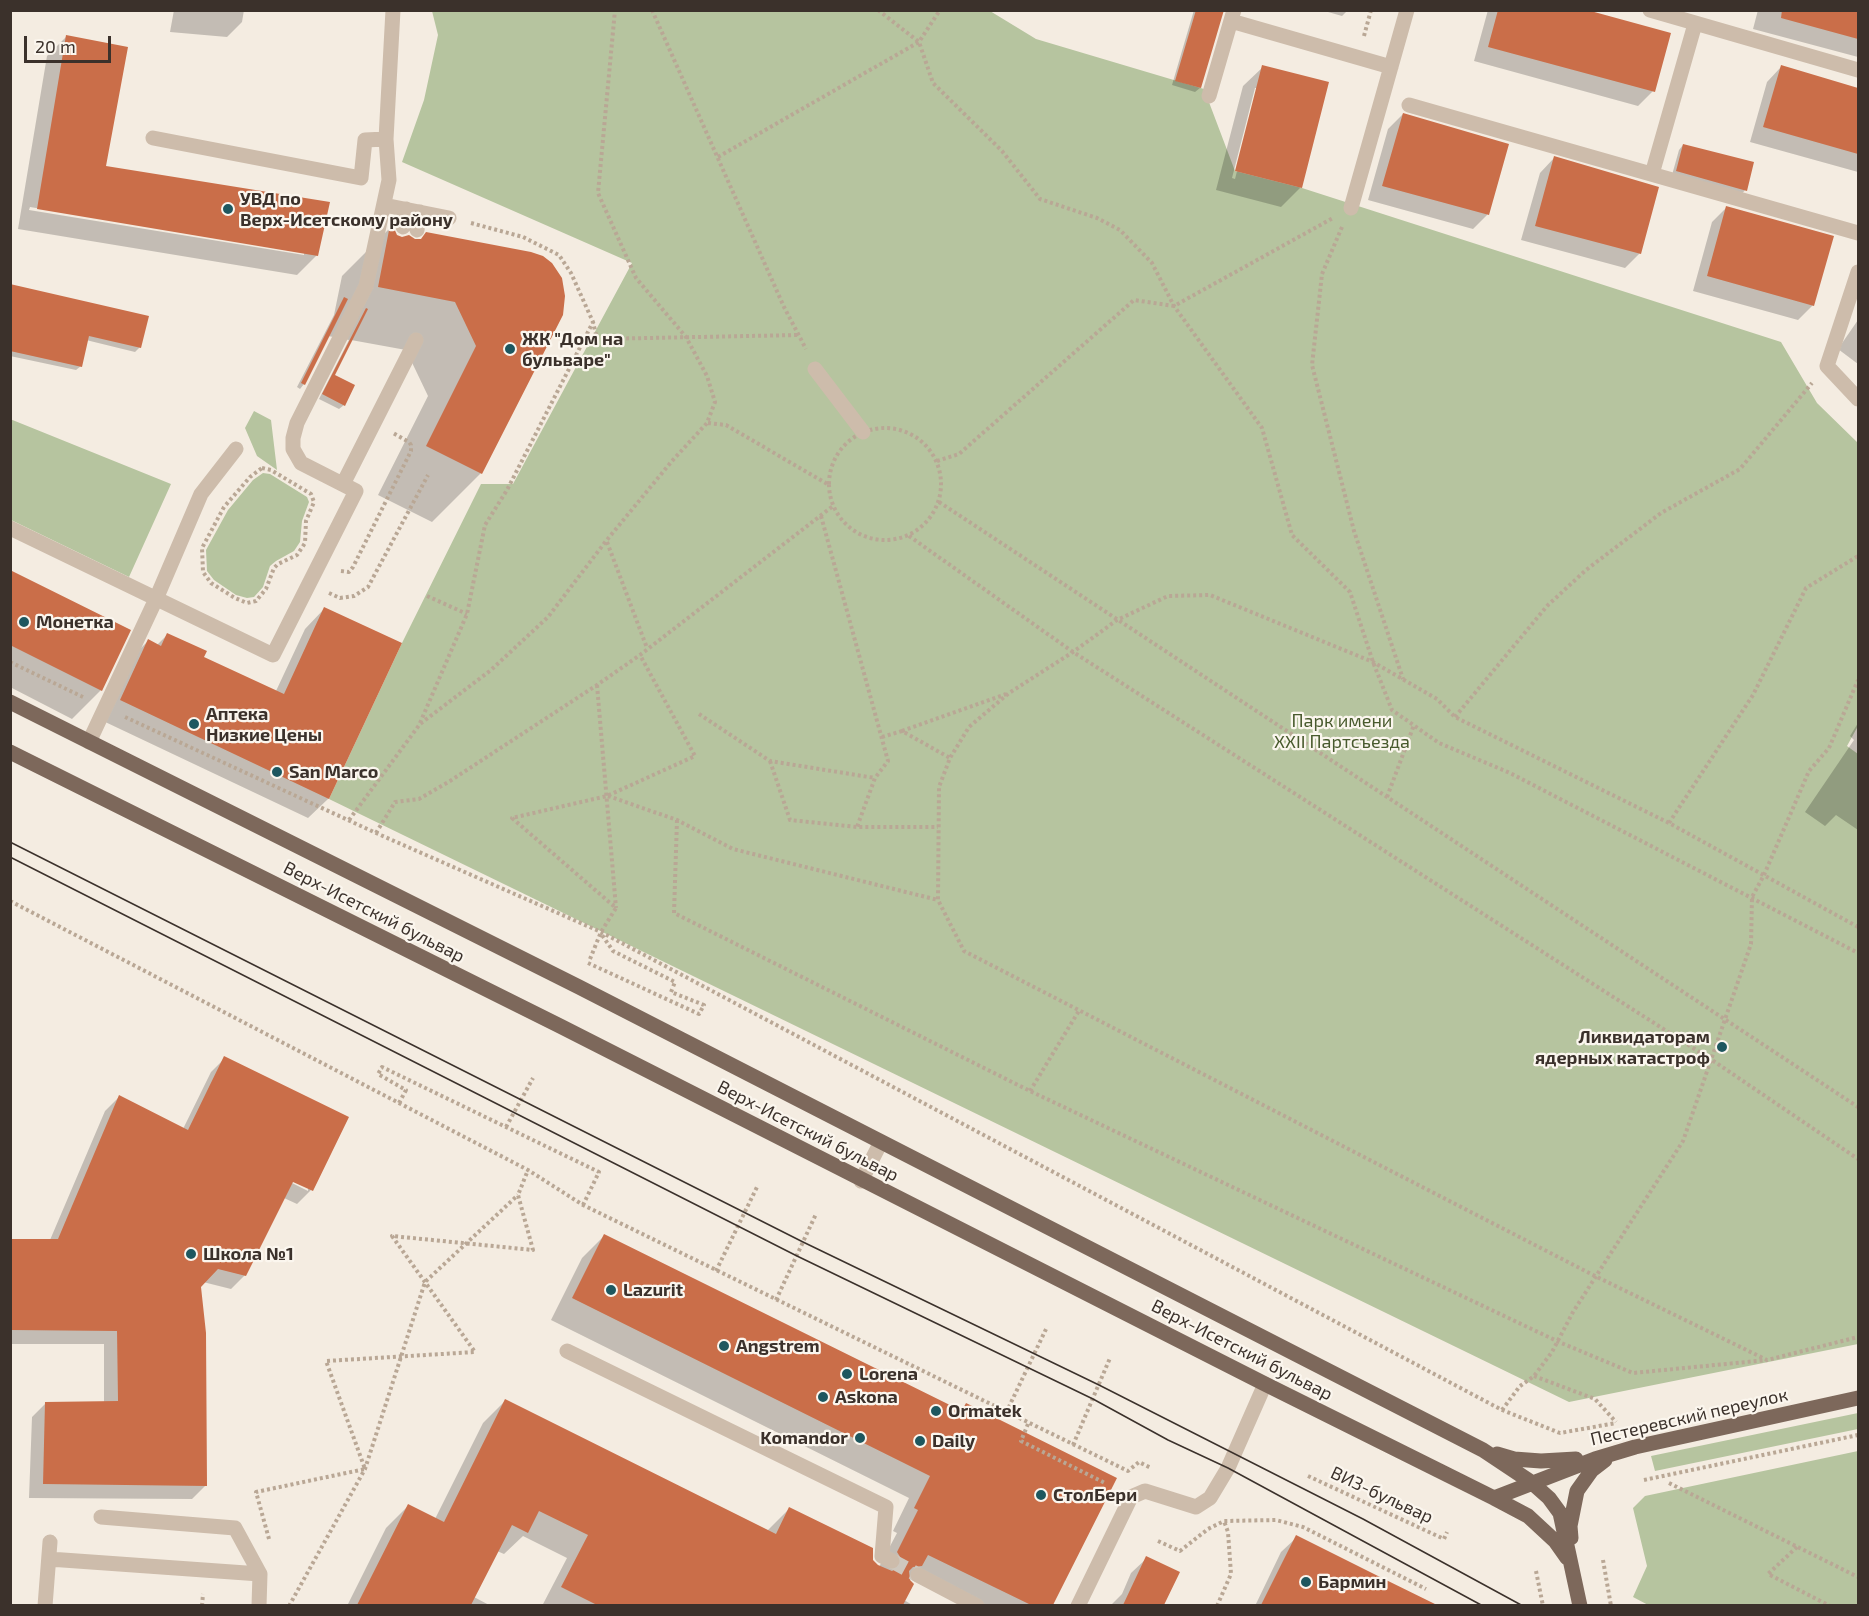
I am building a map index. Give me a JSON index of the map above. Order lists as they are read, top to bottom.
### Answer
{
  "streets": {
    "main road": ["Верх-Исетский бульвар", "Пестеревский переулок"],
    "path": ["ВИЗ-бульвар"]
  },
  "crossings": [
    ["Верх-Исетский бульвар", "Пестеревский переулок"]
  ],
  "parks": ["Парк имени XXII Партсъезда"],
  "places": [
    "УВД по Верх-Исетскому району",
    "ЖК \"Дом на бульваре\"",
    "Монетка",
    "Аптека Низкие Цены",
    "San Marco",
    "Ликвидаторам ядерных катастроф",
    "Школа №1",
    "Lazurit",
    "Angstrem",
    "Lorena",
    "Askona",
    "Ormatek",
    "Komandor",
    "Daily",
    "СтолБери",
    "Бармин"
  ],
  "scale_bar": "20 m"
}
